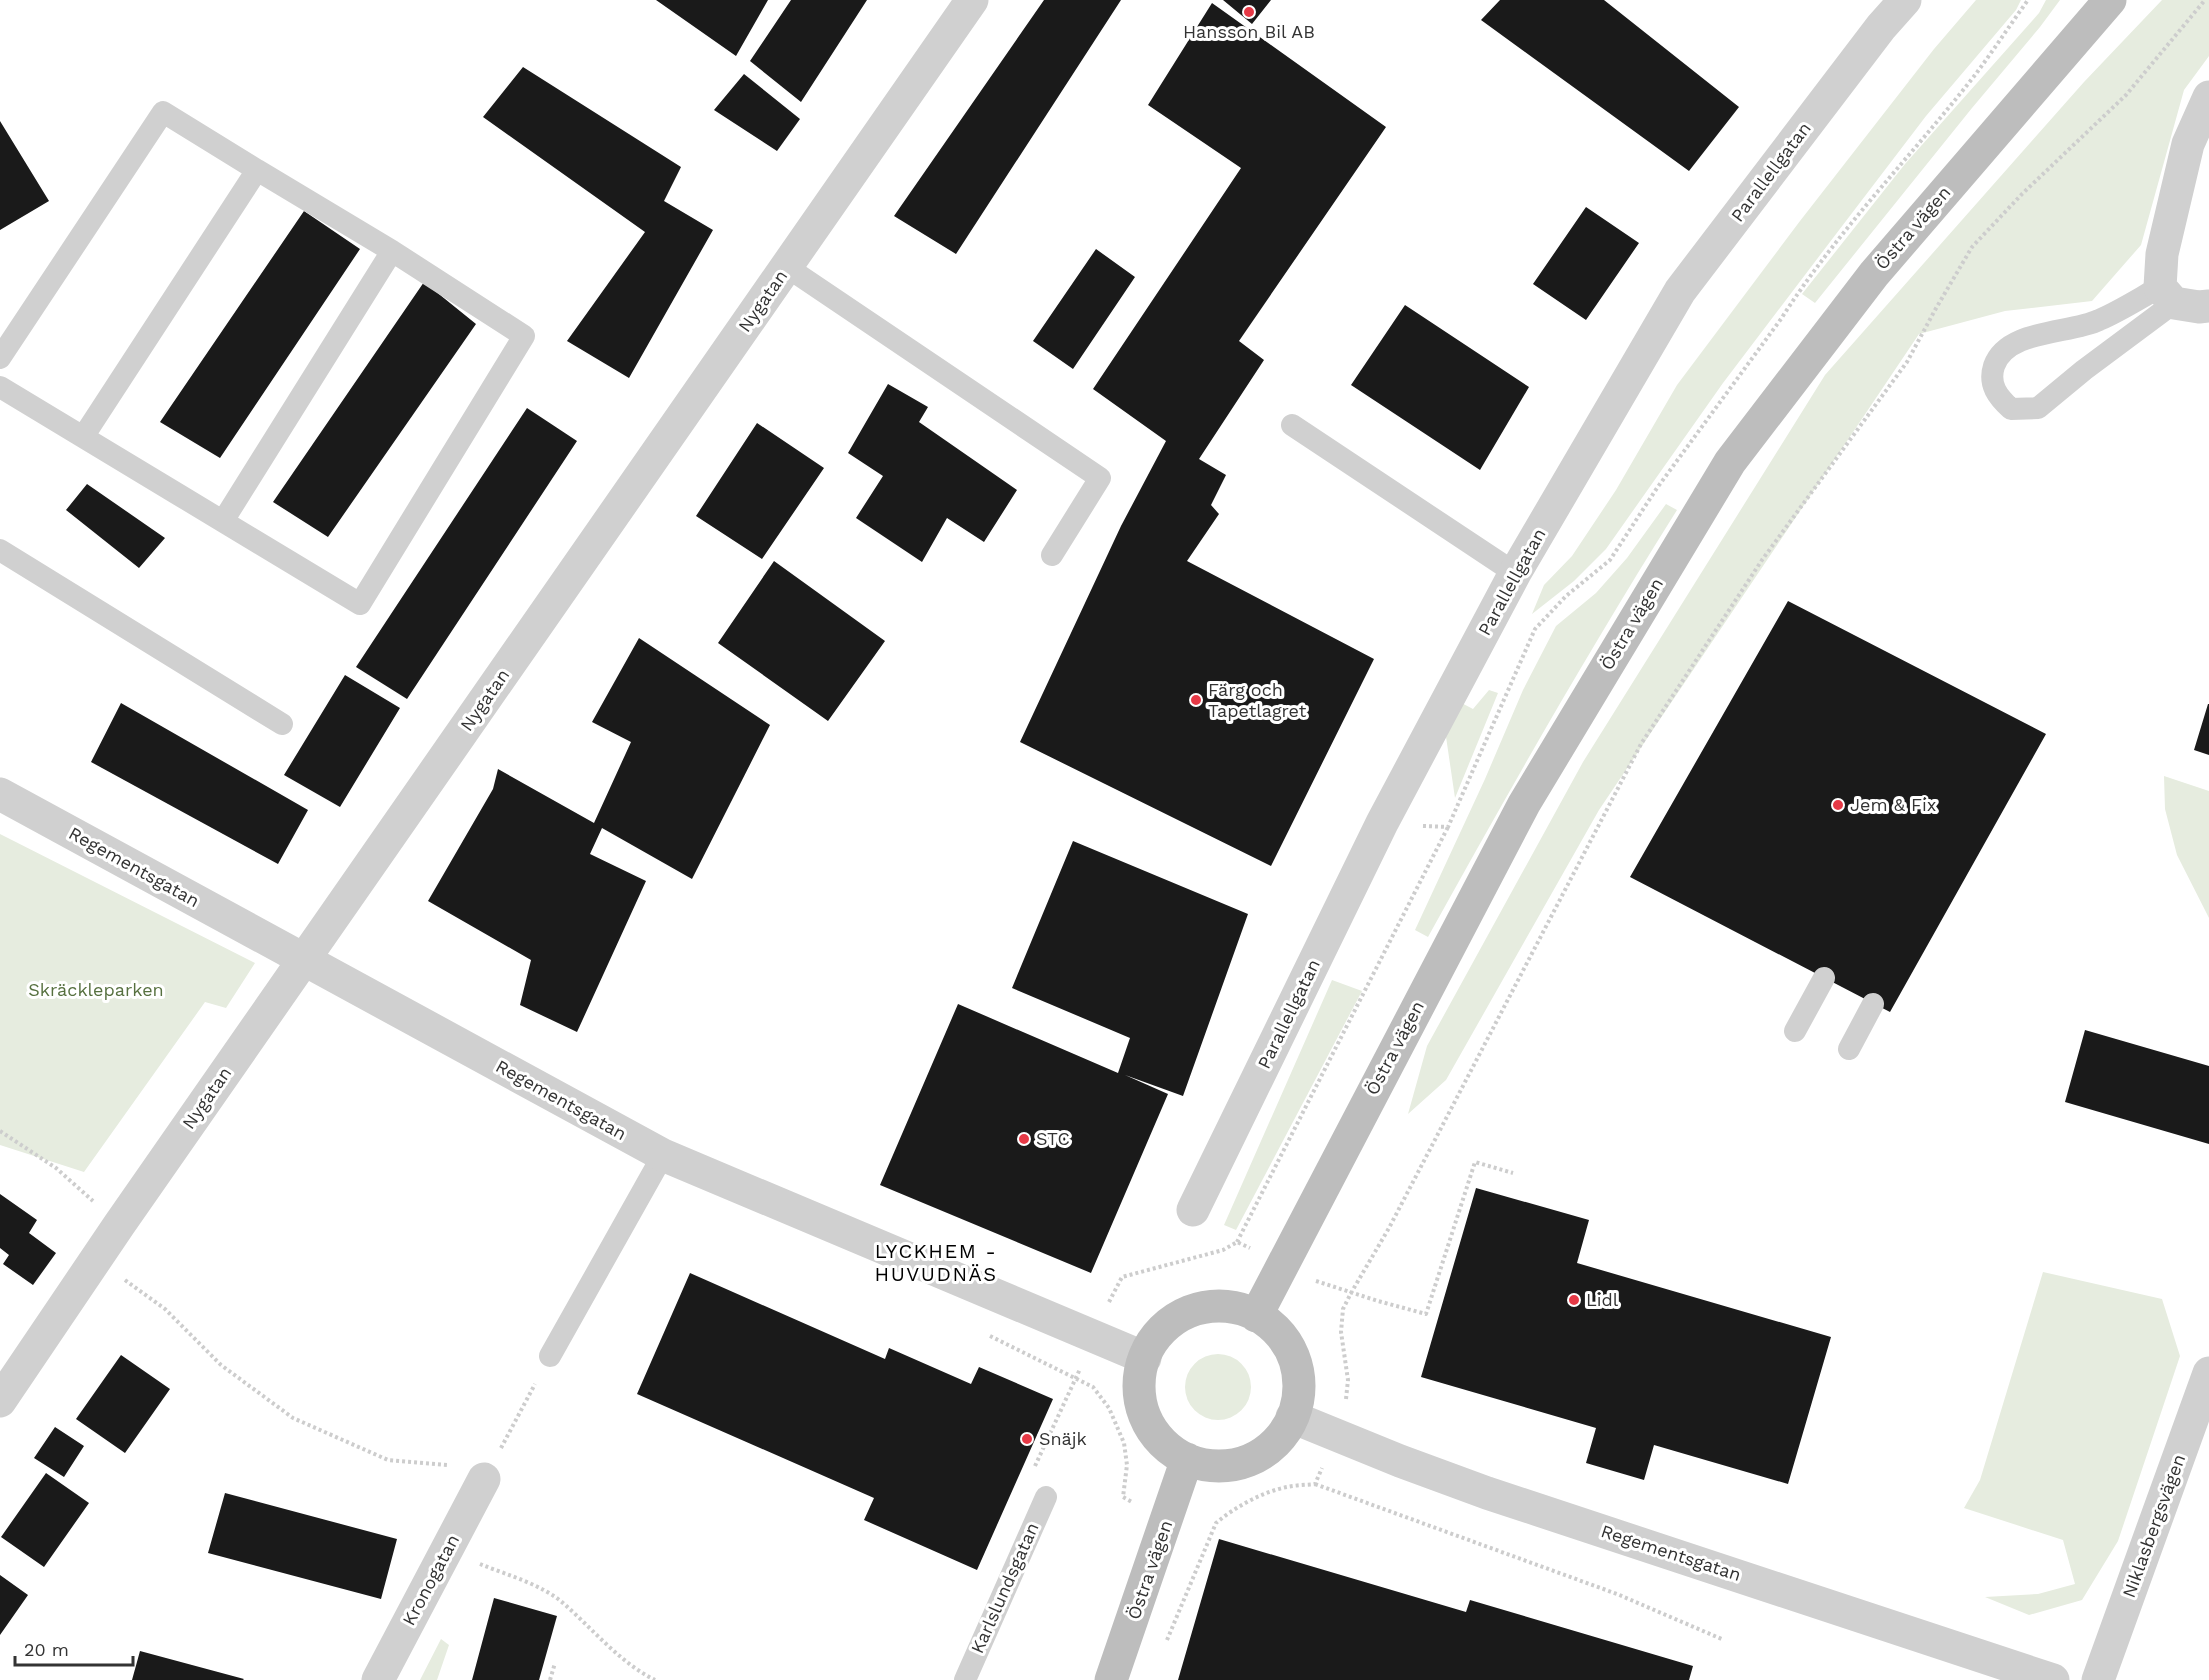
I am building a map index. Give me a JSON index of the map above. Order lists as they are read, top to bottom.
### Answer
{
  "streets": {
    "street": [
      "Parallellgatan",
      "Östra vägen",
      "Nygatan",
      "Regementsgatan",
      "Niklasbergsvägen",
      "Kronogatan"
    ],
    "lane": ["Karlslundsgatan"]
  },
  "crossings": [
    ["Östra vägen", "Regementsgatan"],
    ["Nygatan", "Regementsgatan"]
  ],
  "districts": ["LYCKHEM - HUVUDNÄS"],
  "parks": ["Skräckleparken"],
  "places": [
    "Hansson Bil AB",
    "Färg och Tapetlagret",
    "Jem & Fix",
    "STC",
    "Lidl",
    "Snäjk"
  ],
  "scale_bar": "20 m"
}
